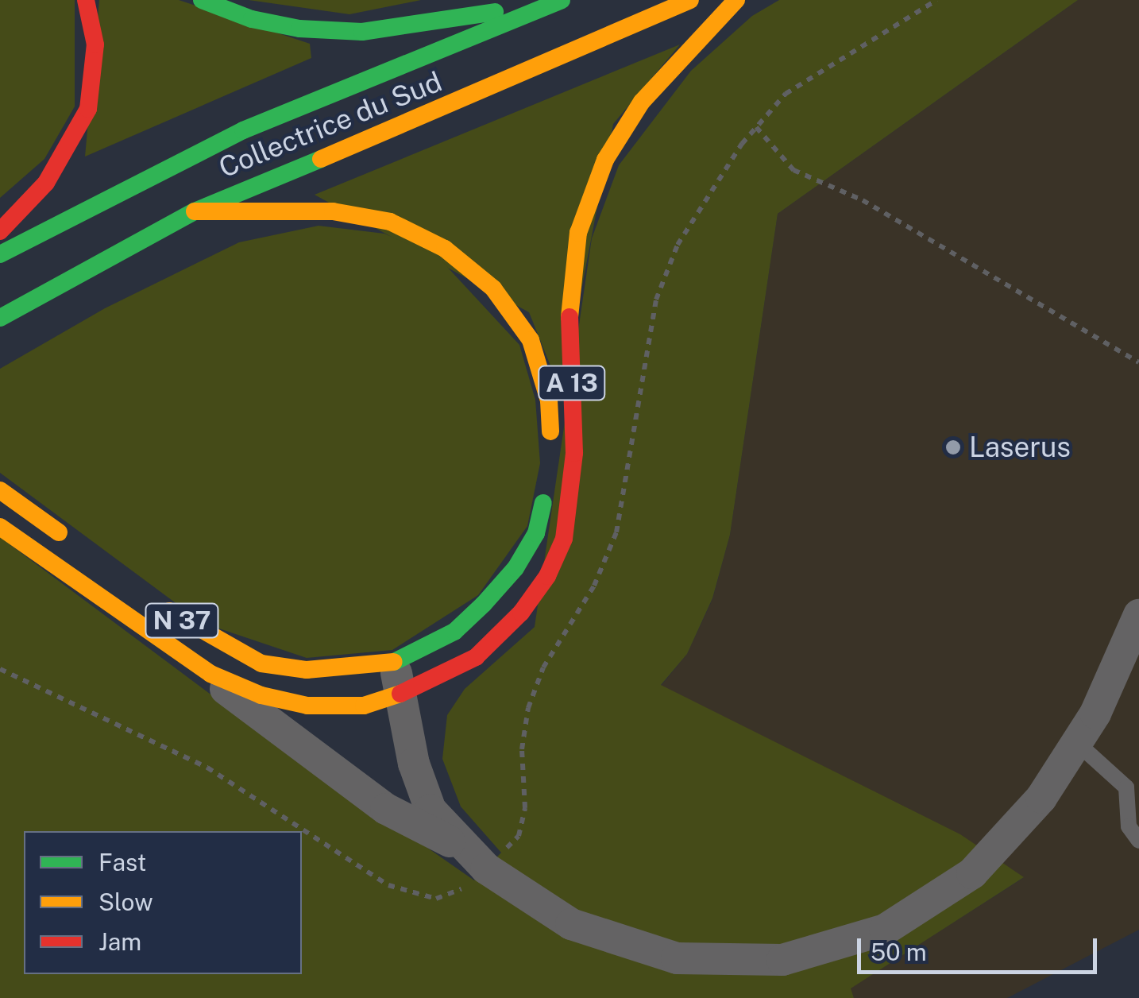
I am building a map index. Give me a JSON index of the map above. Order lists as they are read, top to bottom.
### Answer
{
  "streets": {
    "main road": ["Collectrice du Sud", "A 13", "N 37"]
  },
  "crossings": [
    ["Collectrice du Sud", "A 13"],
    ["A 13", "N 37"]
  ],
  "places": ["Laserus"],
  "legend": ["Fast", "Slow", "Jam"],
  "scale_bar": "50 m"
}
